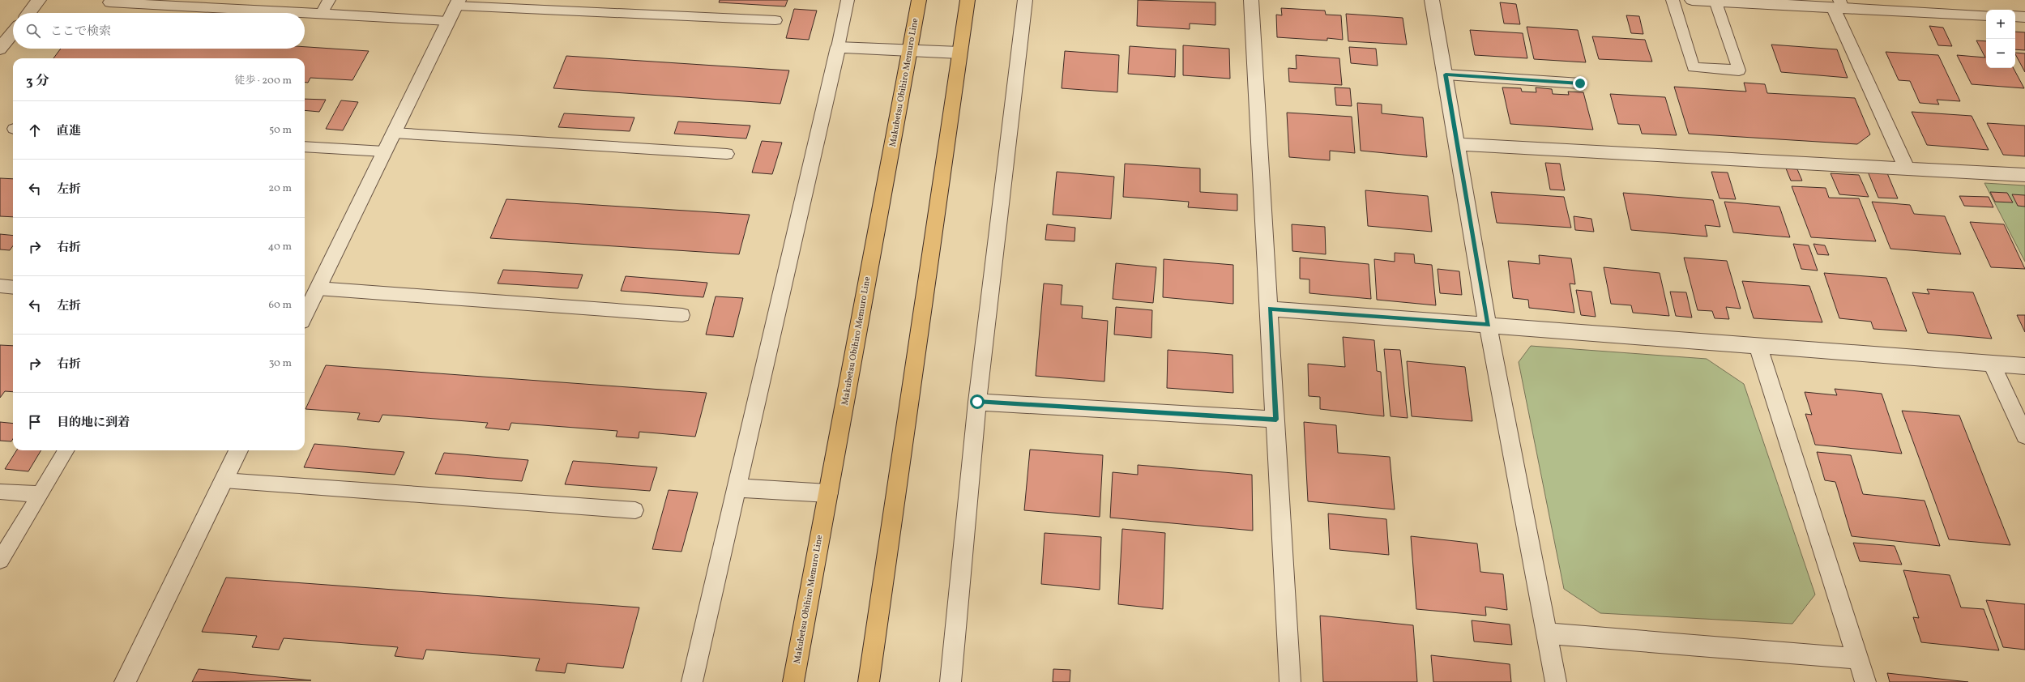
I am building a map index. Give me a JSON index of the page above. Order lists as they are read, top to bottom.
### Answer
{
  "streets": {
    "main road": ["Makubetsu Obihiro Memuro Line"]
  },
  "page": {
    "map_buttons": ["+", "−"],
    "search": "ここで検索",
    "heading": ["3 分", "徒歩 · 200 m"],
    "list": [
      ["直進", "50 m"],
      ["左折", "20 m"],
      ["右折", "40 m"],
      ["左折", "60 m"],
      ["右折", "30 m"],
      "目的地に到着"
    ]
  }
}
